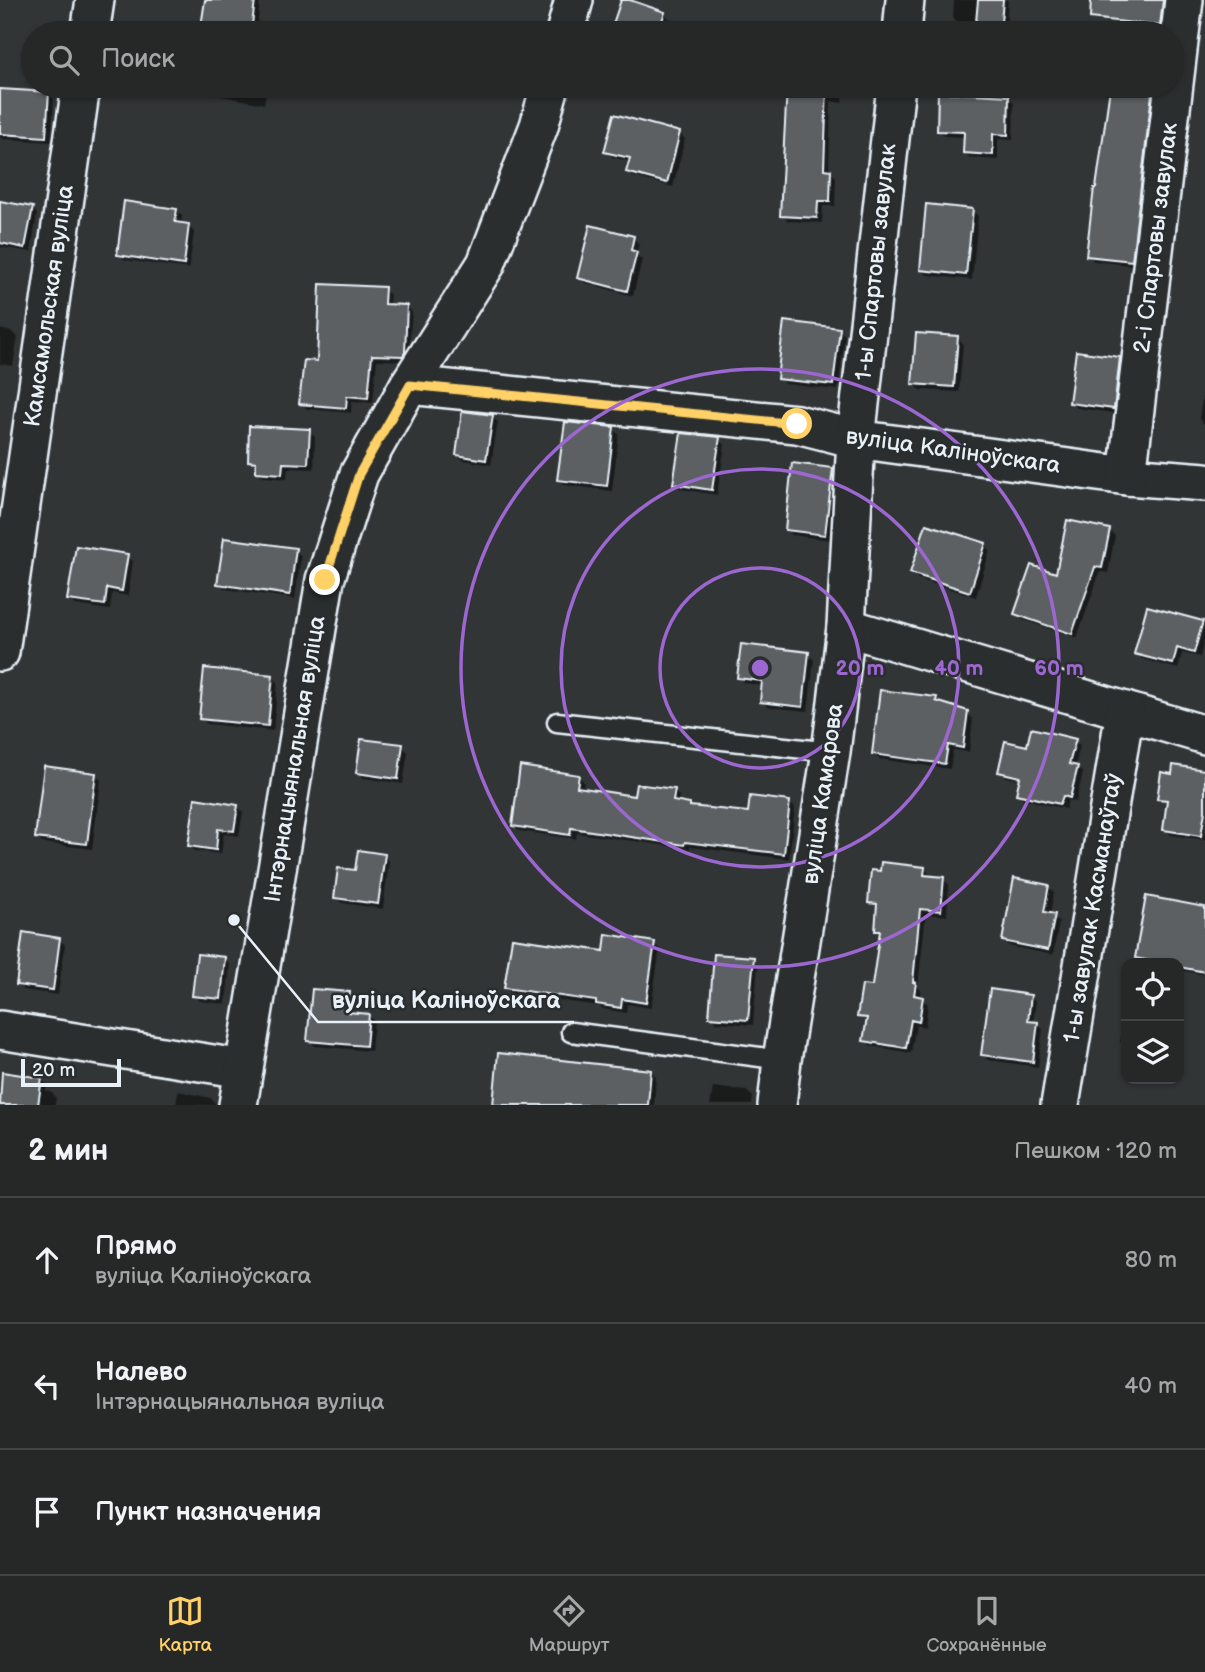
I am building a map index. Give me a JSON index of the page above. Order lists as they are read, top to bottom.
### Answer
{
  "streets": {
    "street": [
      "2-і Спартовы завулак",
      "1-ы Спартовы завулак",
      "Камсамольская вуліца",
      "вуліца Каліноўскага",
      "Інтэрнацыянальная вуліца",
      "вуліца Камарова",
      "1-ы завулак Касманаўтаў"
    ]
  },
  "crossings": [
    ["2-і Спартовы завулак", "вуліца Каліноўскага"],
    ["1-ы Спартовы завулак", "вуліца Каліноўскага"],
    ["1-ы Спартовы завулак", "вуліца Камарова"],
    ["вуліца Каліноўскага", "Інтэрнацыянальная вуліца"],
    ["вуліца Каліноўскага", "вуліца Камарова"]
  ],
  "places": ["вуліца Каліноўскага"],
  "scale_bar": "20 m",
  "page": {
    "search": "Поиск",
    "scale": "20 m",
    "heading": ["2 мин", "Пешком · 120 m"],
    "list": [
      ["Прямо", "вуліца Каліноўскага", "80 m"],
      ["Налево", "Інтэрнацыянальная вуліца", "40 m"],
      "Пункт назначения"
    ],
    "nav": ["Карта", "Маршрут", "Сохранённые"]
  },
  "rings": ["20 m", "40 m", "60 m"]
}
